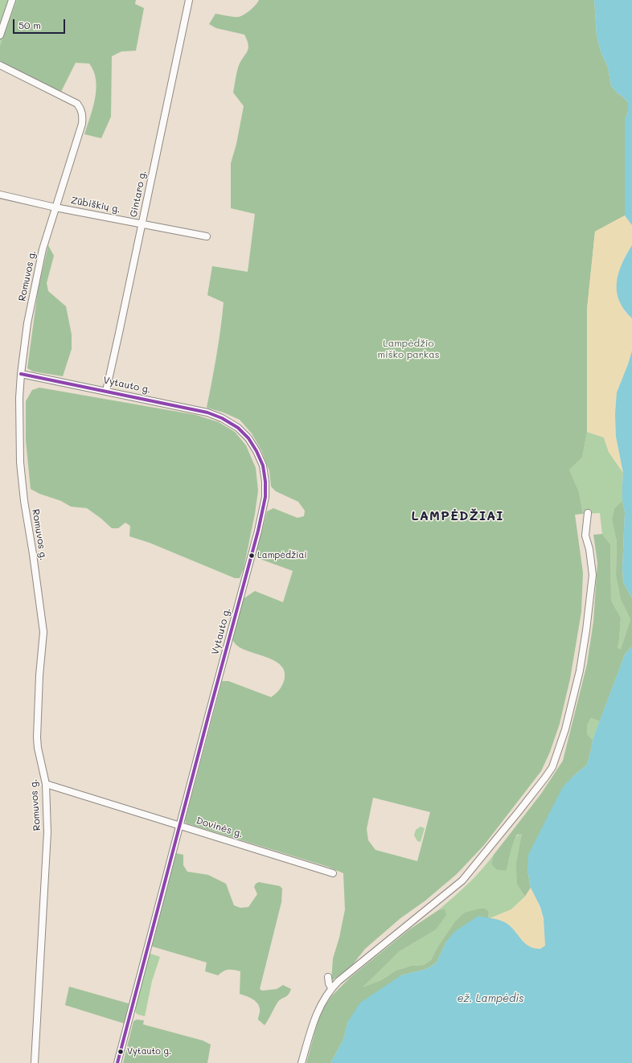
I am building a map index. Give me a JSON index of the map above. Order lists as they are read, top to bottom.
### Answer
{
  "streets": {
    "street": [
      "Gintaro g.",
      "Zūbiškių g.",
      "Romuvos g.",
      "Vytauto g.",
      "Dovinės g."
    ]
  },
  "crossings": [
    ["Gintaro g.", "Zūbiškių g."],
    ["Gintaro g.", "Vytauto g."],
    ["Zūbiškių g.", "Romuvos g."],
    ["Romuvos g.", "Vytauto g."],
    ["Romuvos g.", "Dovinės g."],
    ["Vytauto g.", "Dovinės g."]
  ],
  "districts": ["LAMPĖDŽIAI"],
  "water": ["ež. Lampėdis"],
  "parks": ["Lampėdžio miško parkas"],
  "places": ["Lampėdžiai", "Vytauto g."],
  "scale_bar": "50 m"
}
